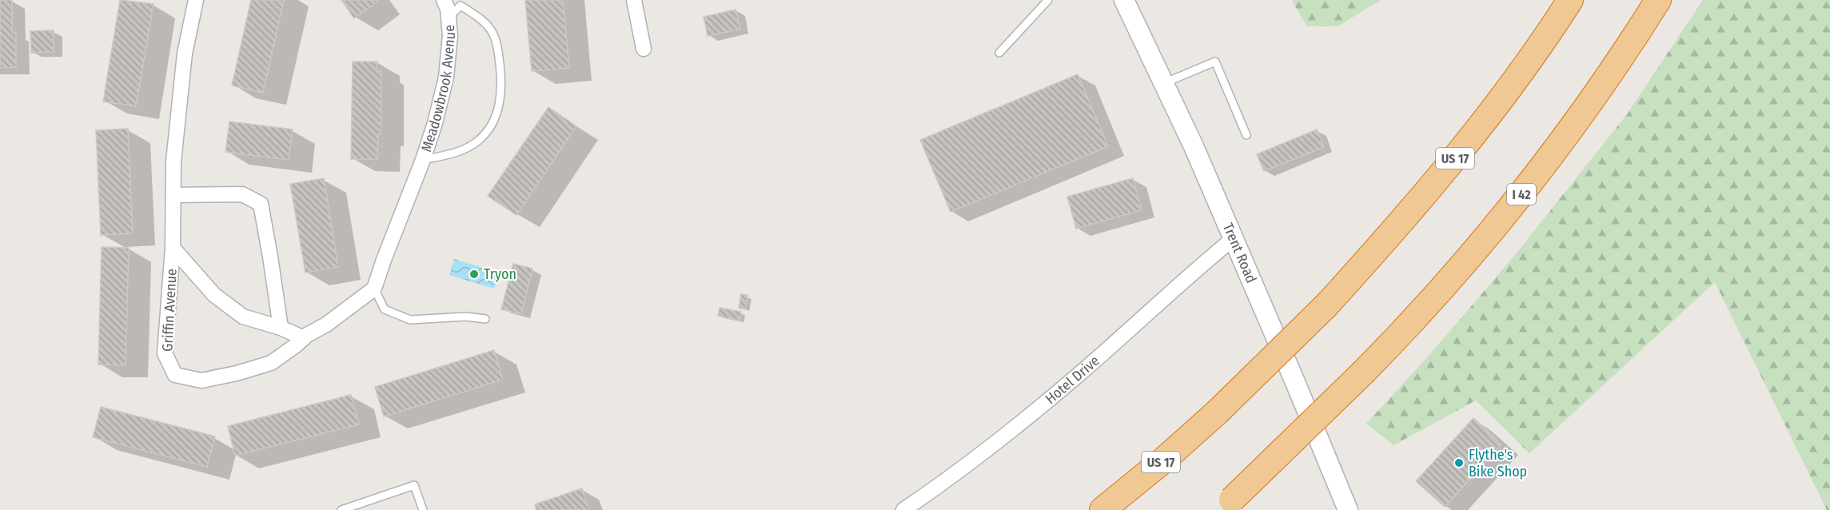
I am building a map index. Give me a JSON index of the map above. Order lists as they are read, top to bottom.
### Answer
{
  "streets": {
    "highway": ["US 17", "I 42"],
    "street": [
      "Meadowbrook Avenue",
      "Trent Road",
      "Griffin Avenue",
      "Hotel Drive"
    ]
  },
  "crossings": [
    ["Meadowbrook Avenue", "Griffin Avenue"],
    ["Trent Road", "Hotel Drive"]
  ],
  "places": ["Tryon", "Flythe's Bike Shop"]
}
